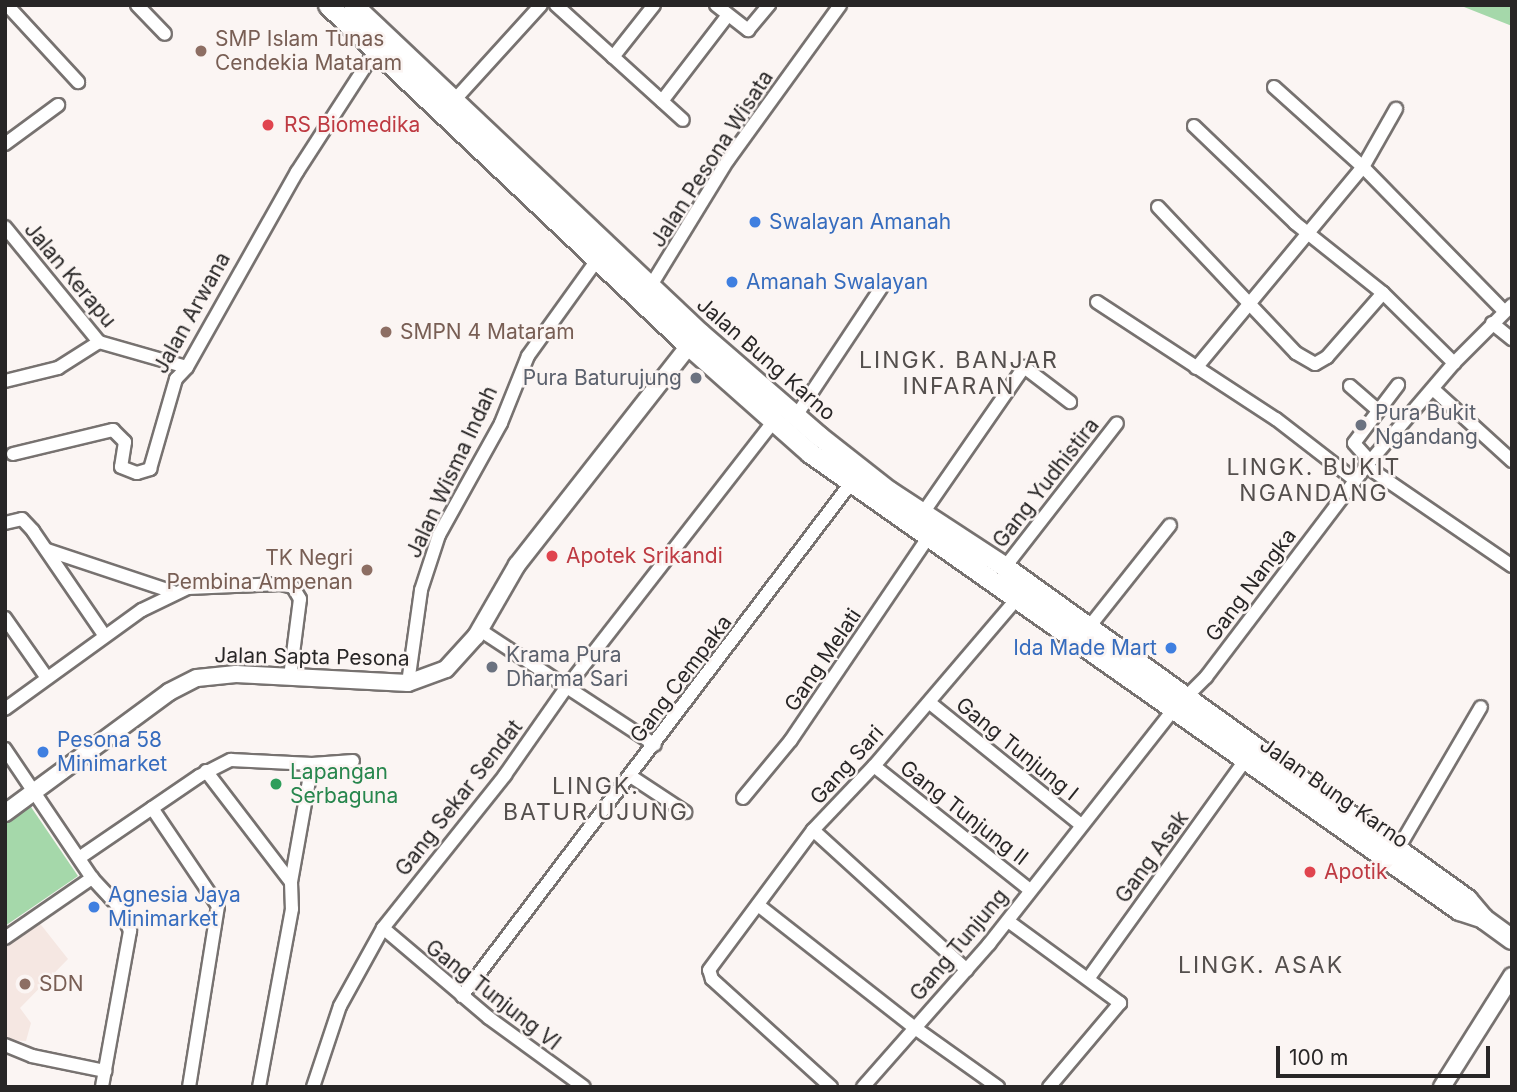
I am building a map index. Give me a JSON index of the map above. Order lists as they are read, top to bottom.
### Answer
{
  "streets": {
    "main road": ["Jalan Bung Karno"],
    "street": [
      "Jalan Pesona Wisata",
      "Jalan Kerapu",
      "Jalan Arwana",
      "Jalan Wisma Indah",
      "Gang Yudhistira",
      "Gang Nangka",
      "Jalan Sapta Pesona",
      "Gang Melati",
      "Gang Cempaka",
      "Gang Tunjung I",
      "Gang Sari",
      "Gang Sekar Sendat",
      "Gang Tunjung II",
      "Gang Asak",
      "Gang Tunjung",
      "Gang Tunjung VI"
    ]
  },
  "crossings": [
    ["Jalan Kerapu", "Jalan Arwana"],
    ["Jalan Bung Karno", "Gang Yudhistira"],
    ["Jalan Bung Karno", "Gang Nangka"],
    ["Jalan Bung Karno", "Jalan Sapta Pesona"],
    ["Jalan Bung Karno", "Gang Asak"],
    ["Jalan Wisma Indah", "Jalan Sapta Pesona"],
    ["Gang Nangka", "Gang Tunjung I"],
    ["Gang Nangka", "Gang Tunjung"],
    ["Gang Cempaka", "Gang Tunjung VI"],
    ["Gang Tunjung I", "Gang Sari"],
    ["Gang Tunjung I", "Gang Tunjung"],
    ["Gang Sari", "Gang Tunjung II"],
    ["Gang Sekar Sendat", "Gang Tunjung VI"],
    ["Gang Tunjung II", "Gang Tunjung"]
  ],
  "districts": [
    "LINGK. BANJAR INFARAN",
    "LINGK. BUKIT NGANDANG",
    "LINGK. BATUR UJUNG",
    "LINGK. ASAK"
  ],
  "places": [
    "SMP Islam Tunas Cendekia Mataram",
    "RS Biomedika",
    "Swalayan Amanah",
    "Amanah Swalayan",
    "SMPN 4 Mataram",
    "Pura Baturujung",
    "Pura Bukit Ngandang",
    "Apotek Srikandi",
    "TK Negri Pembina Ampenan",
    "Ida Made Mart",
    "Krama Pura Dharma Sari",
    "Pesona 58 Minimarket",
    "Lapangan Serbaguna",
    "Apotik",
    "Agnesia Jaya Minimarket",
    "SDN"
  ],
  "scale_bar": "100 m"
}
